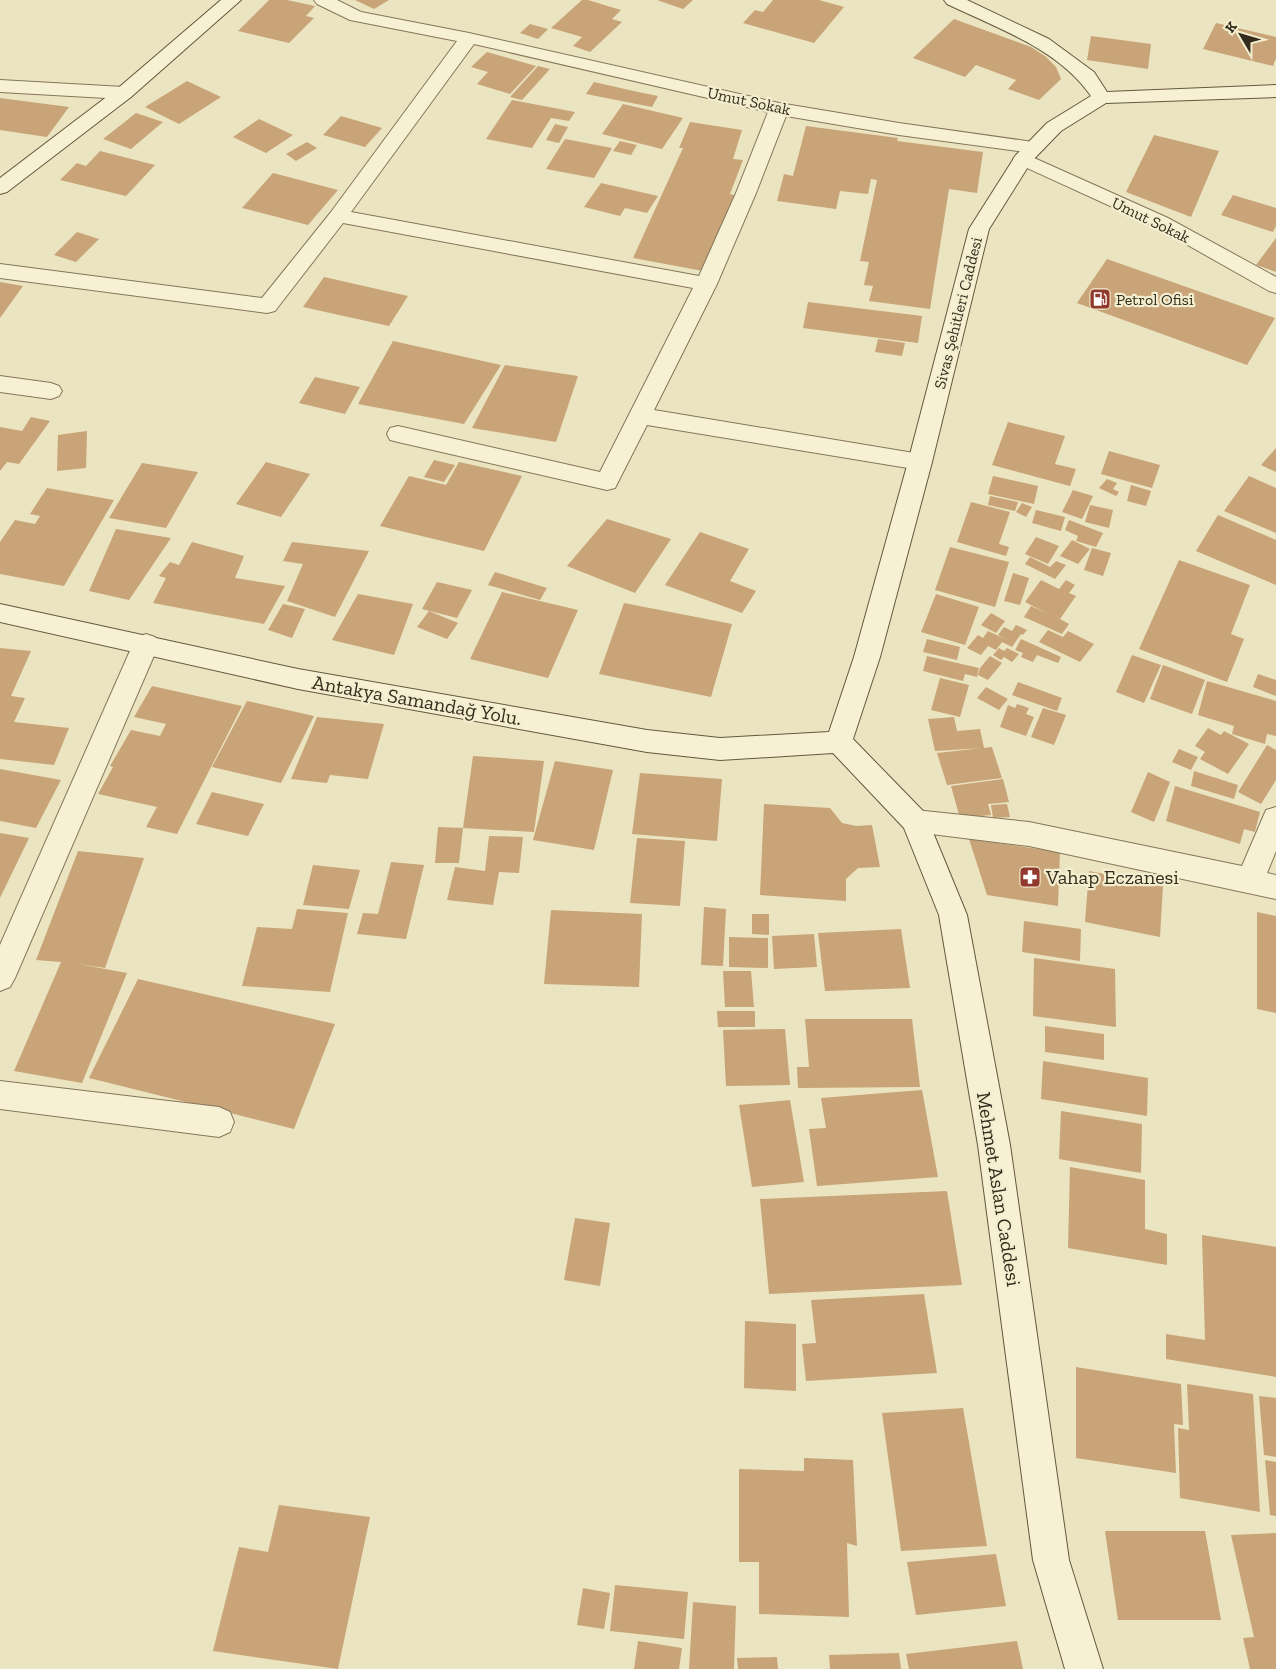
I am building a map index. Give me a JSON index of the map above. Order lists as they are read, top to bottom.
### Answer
{
  "streets": {
    "street": [
      "Umut Sokak",
      "Sivas Şehitleri Caddesi",
      "Antakya Samandağ Yolu.",
      "Mehmet Aslan Caddesi"
    ]
  },
  "crossings": [
    ["Umut Sokak", "Sivas Şehitleri Caddesi"],
    ["Sivas Şehitleri Caddesi", "Antakya Samandağ Yolu."],
    ["Sivas Şehitleri Caddesi", "Mehmet Aslan Caddesi"],
    ["Antakya Samandağ Yolu.", "Mehmet Aslan Caddesi"]
  ],
  "places": {
    "fuel station": ["Petrol Ofisi"],
    "pharmacy": ["Vahap Eczanesi"]
  },
  "north": "top left"
}
